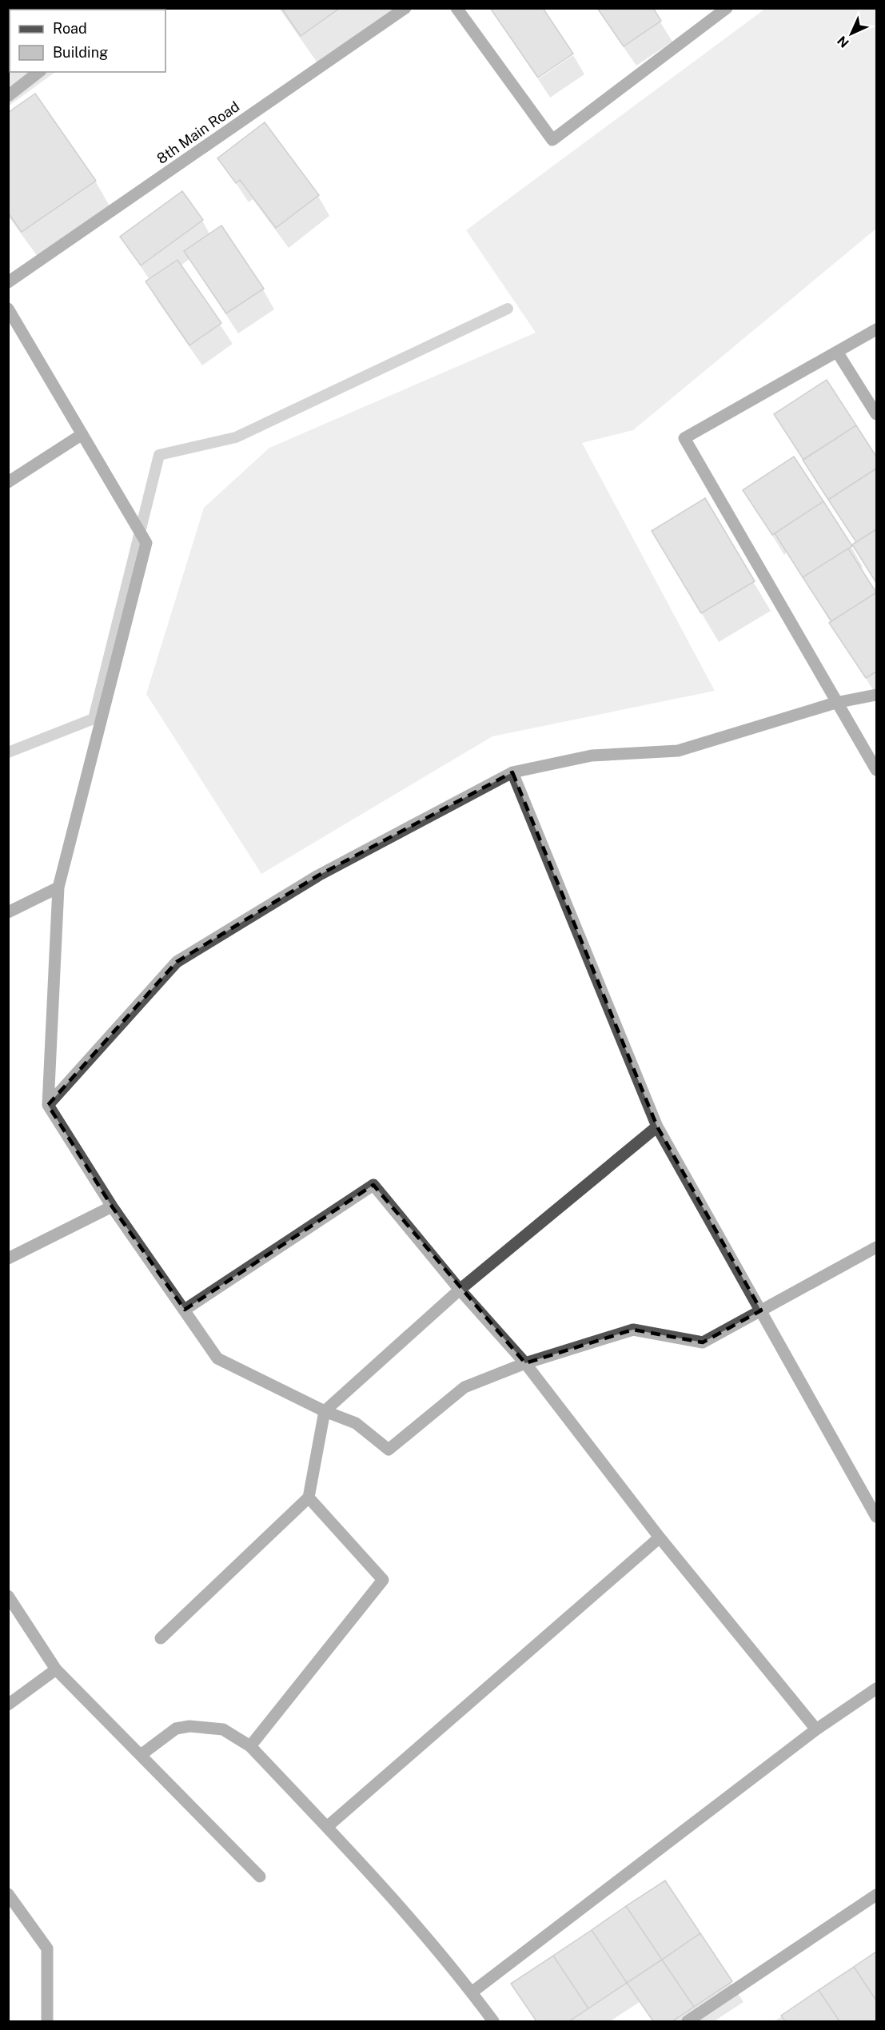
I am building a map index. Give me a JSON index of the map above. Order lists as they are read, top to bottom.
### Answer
{
  "streets": {
    "street": ["8th Main Road"]
  },
  "legend": ["Road", "Building"],
  "north": "bottom left"
}
